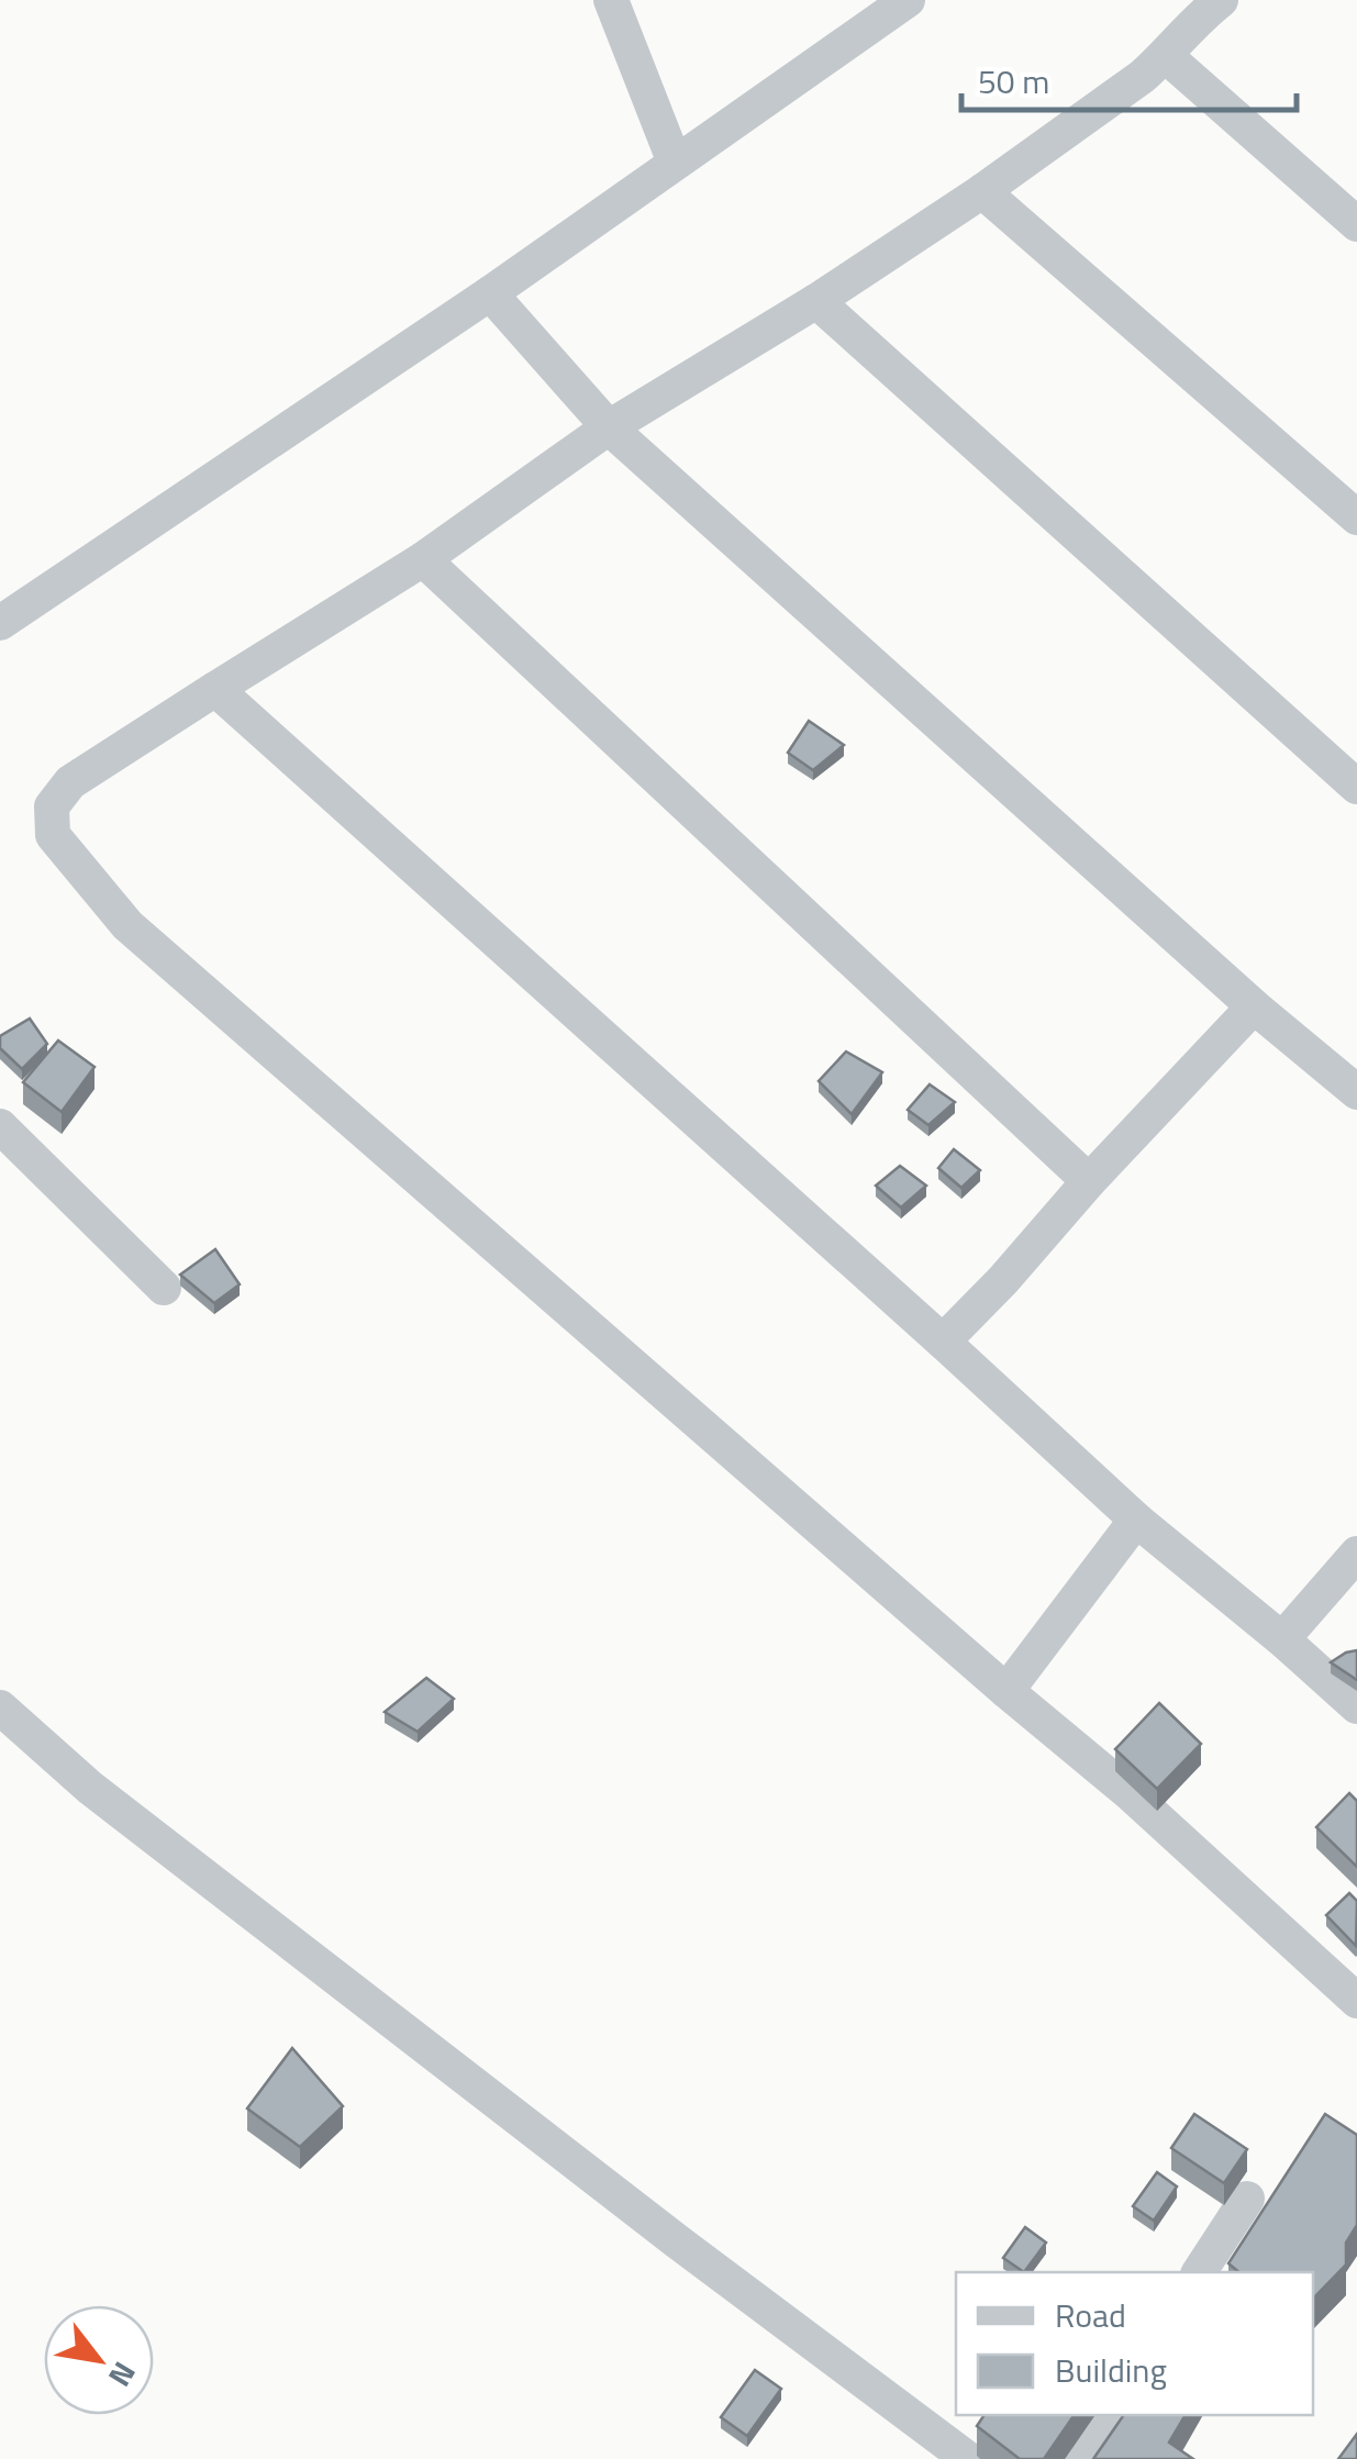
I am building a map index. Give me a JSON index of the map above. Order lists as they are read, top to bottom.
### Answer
{
  "legend": ["Road", "Building"],
  "scale_bar": "50 m",
  "north": "bottom right"
}
